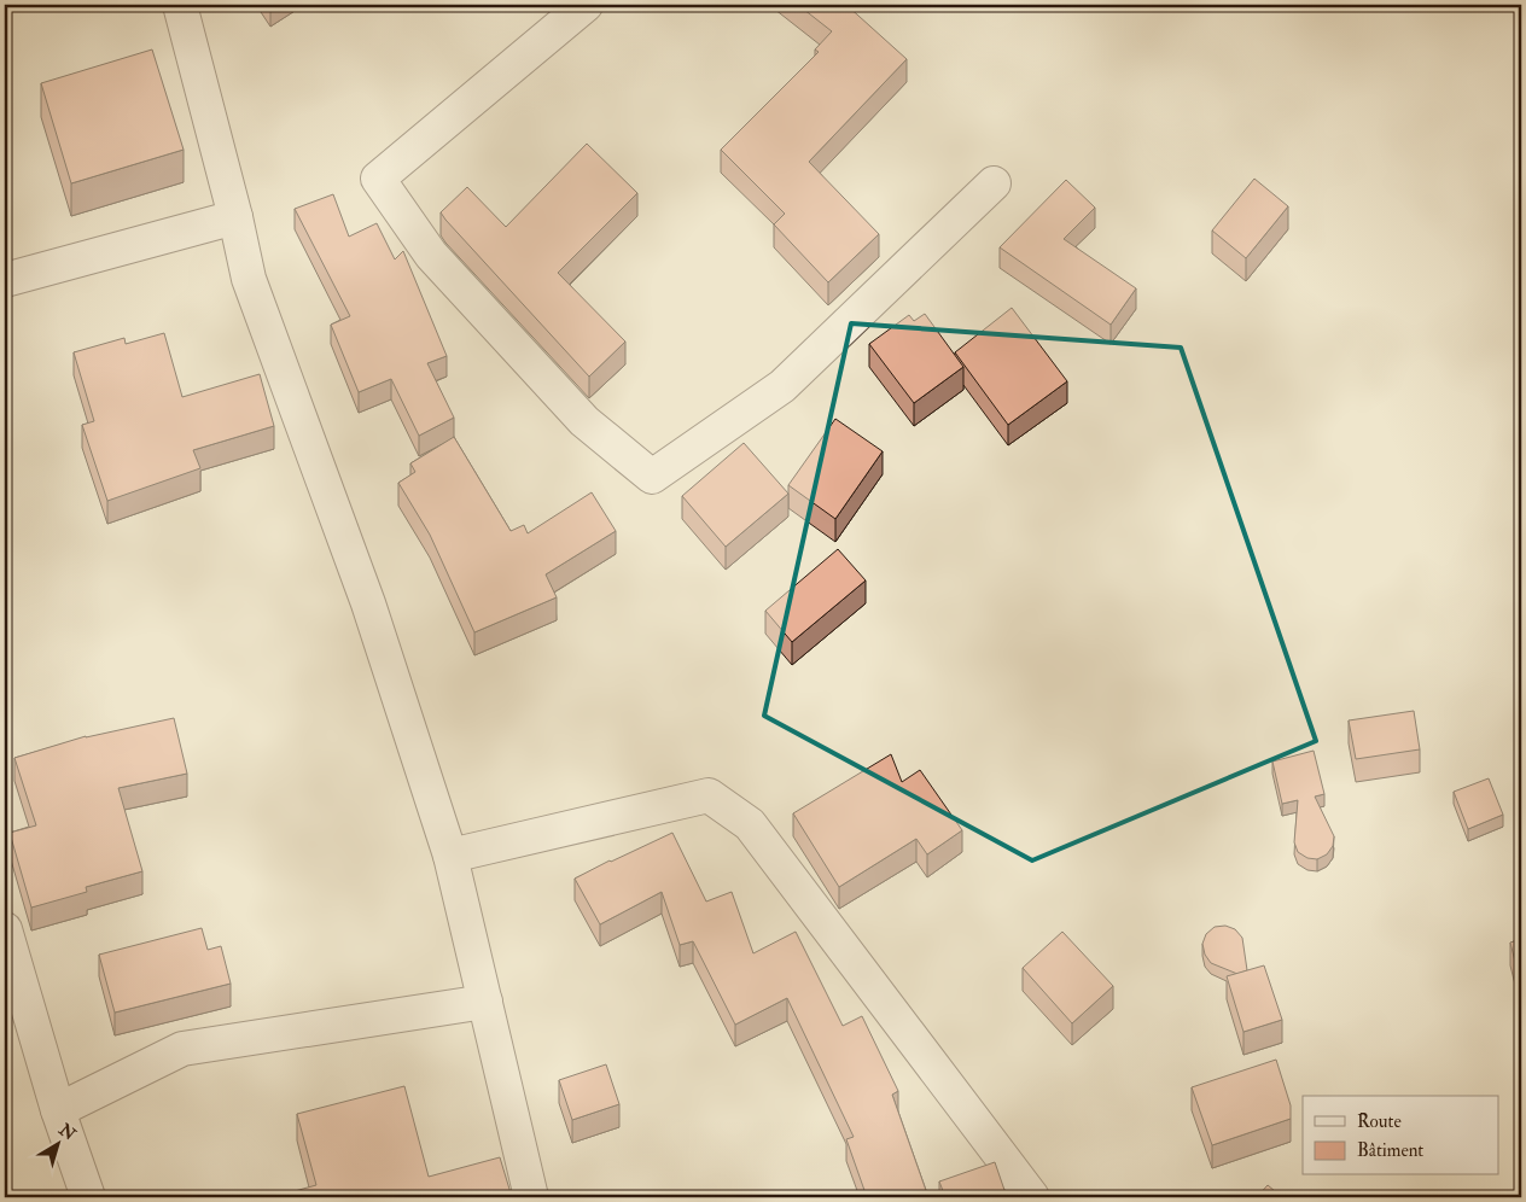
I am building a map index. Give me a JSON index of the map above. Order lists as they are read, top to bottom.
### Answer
{
  "legend": ["Route", "Bâtiment"],
  "north": "top right"
}
